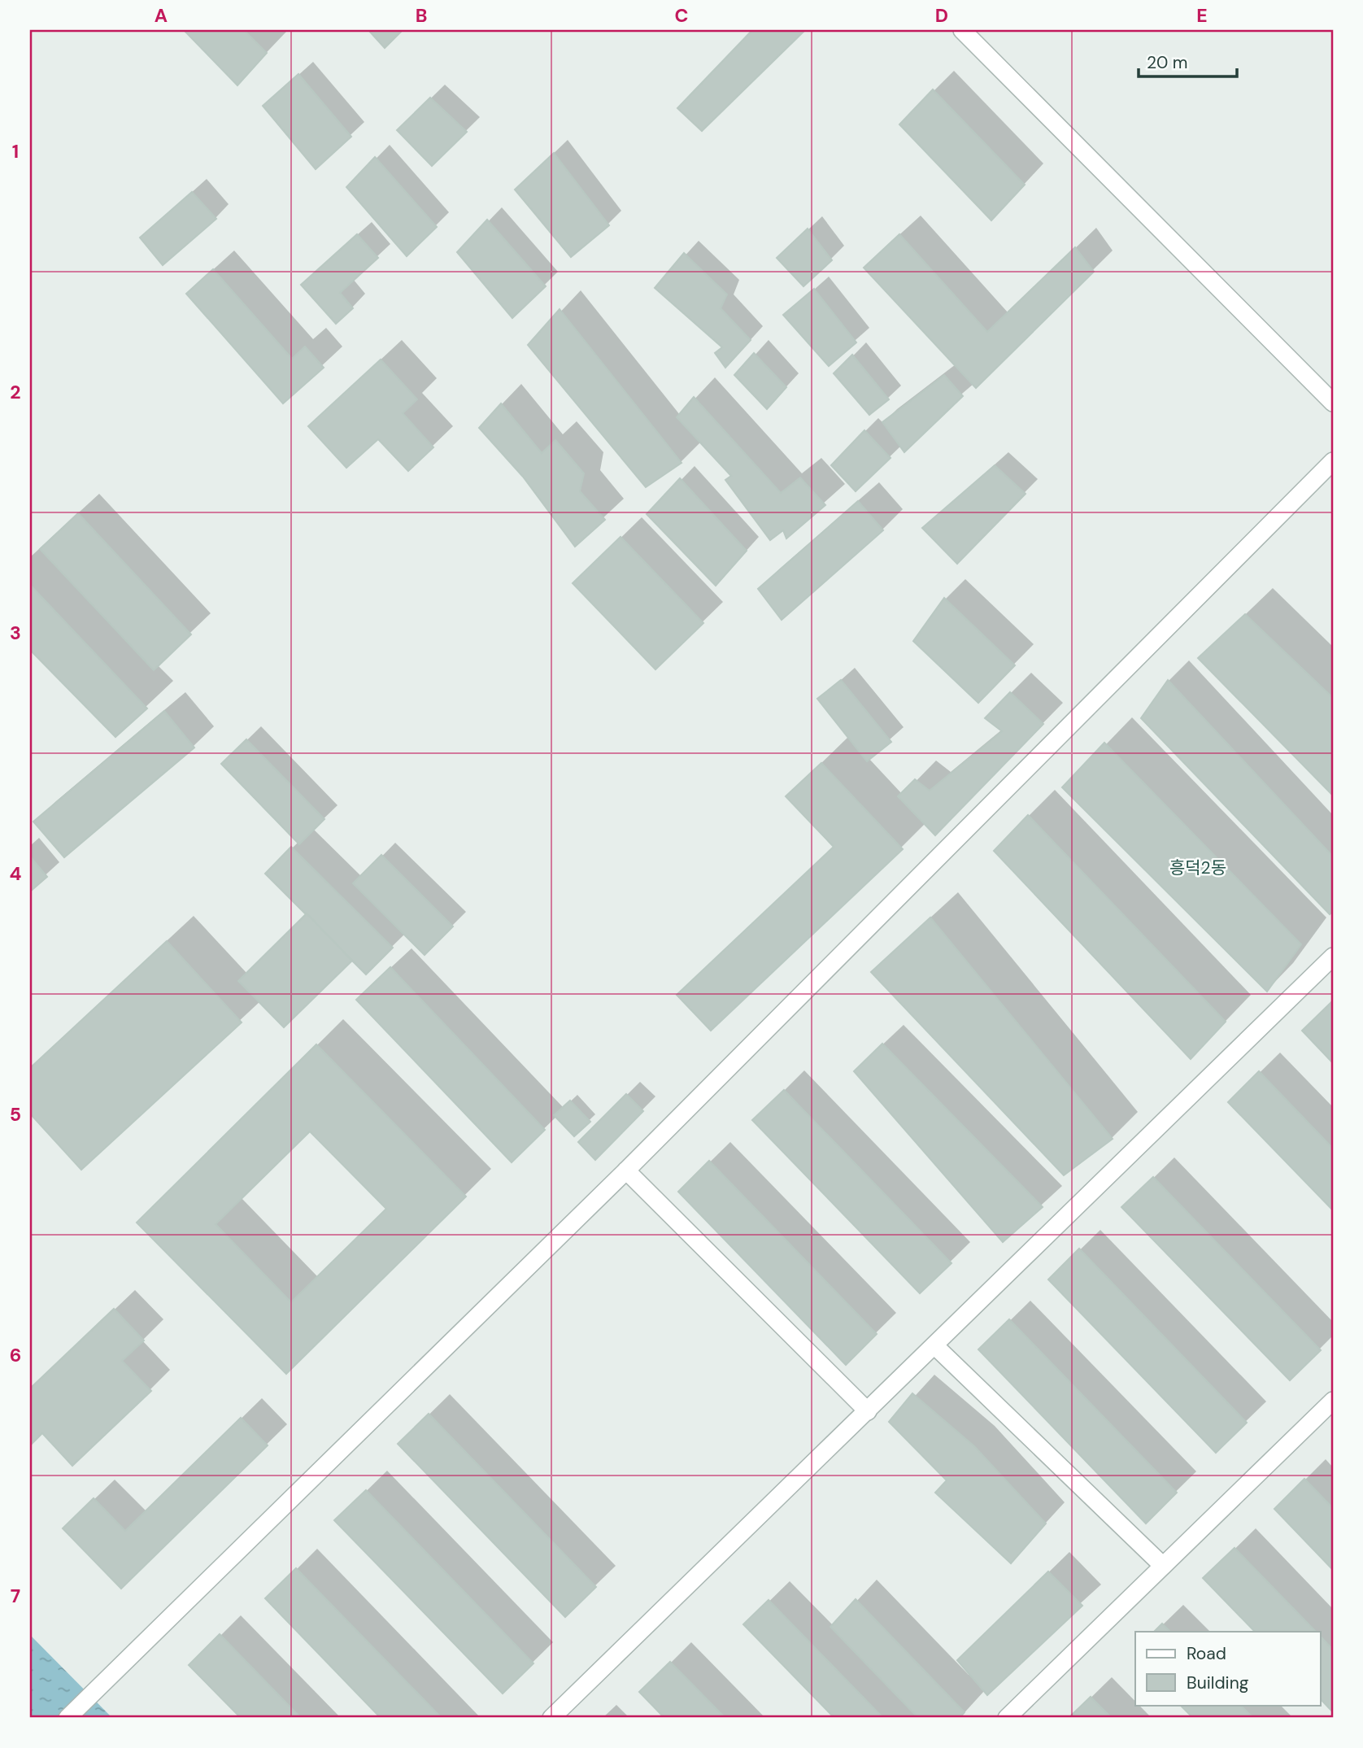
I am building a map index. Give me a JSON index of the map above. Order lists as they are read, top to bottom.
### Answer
{
  "districts": ["흥덕2동"],
  "legend": ["Road", "Building"],
  "scale_bar": "20 m",
  "grid": {
    "columns": [
      "A",
      "B",
      "C",
      "D",
      "E"
    ],
    "rows": [
      "1",
      "2",
      "3",
      "4",
      "5",
      "6",
      "7"
    ]
  }
}
